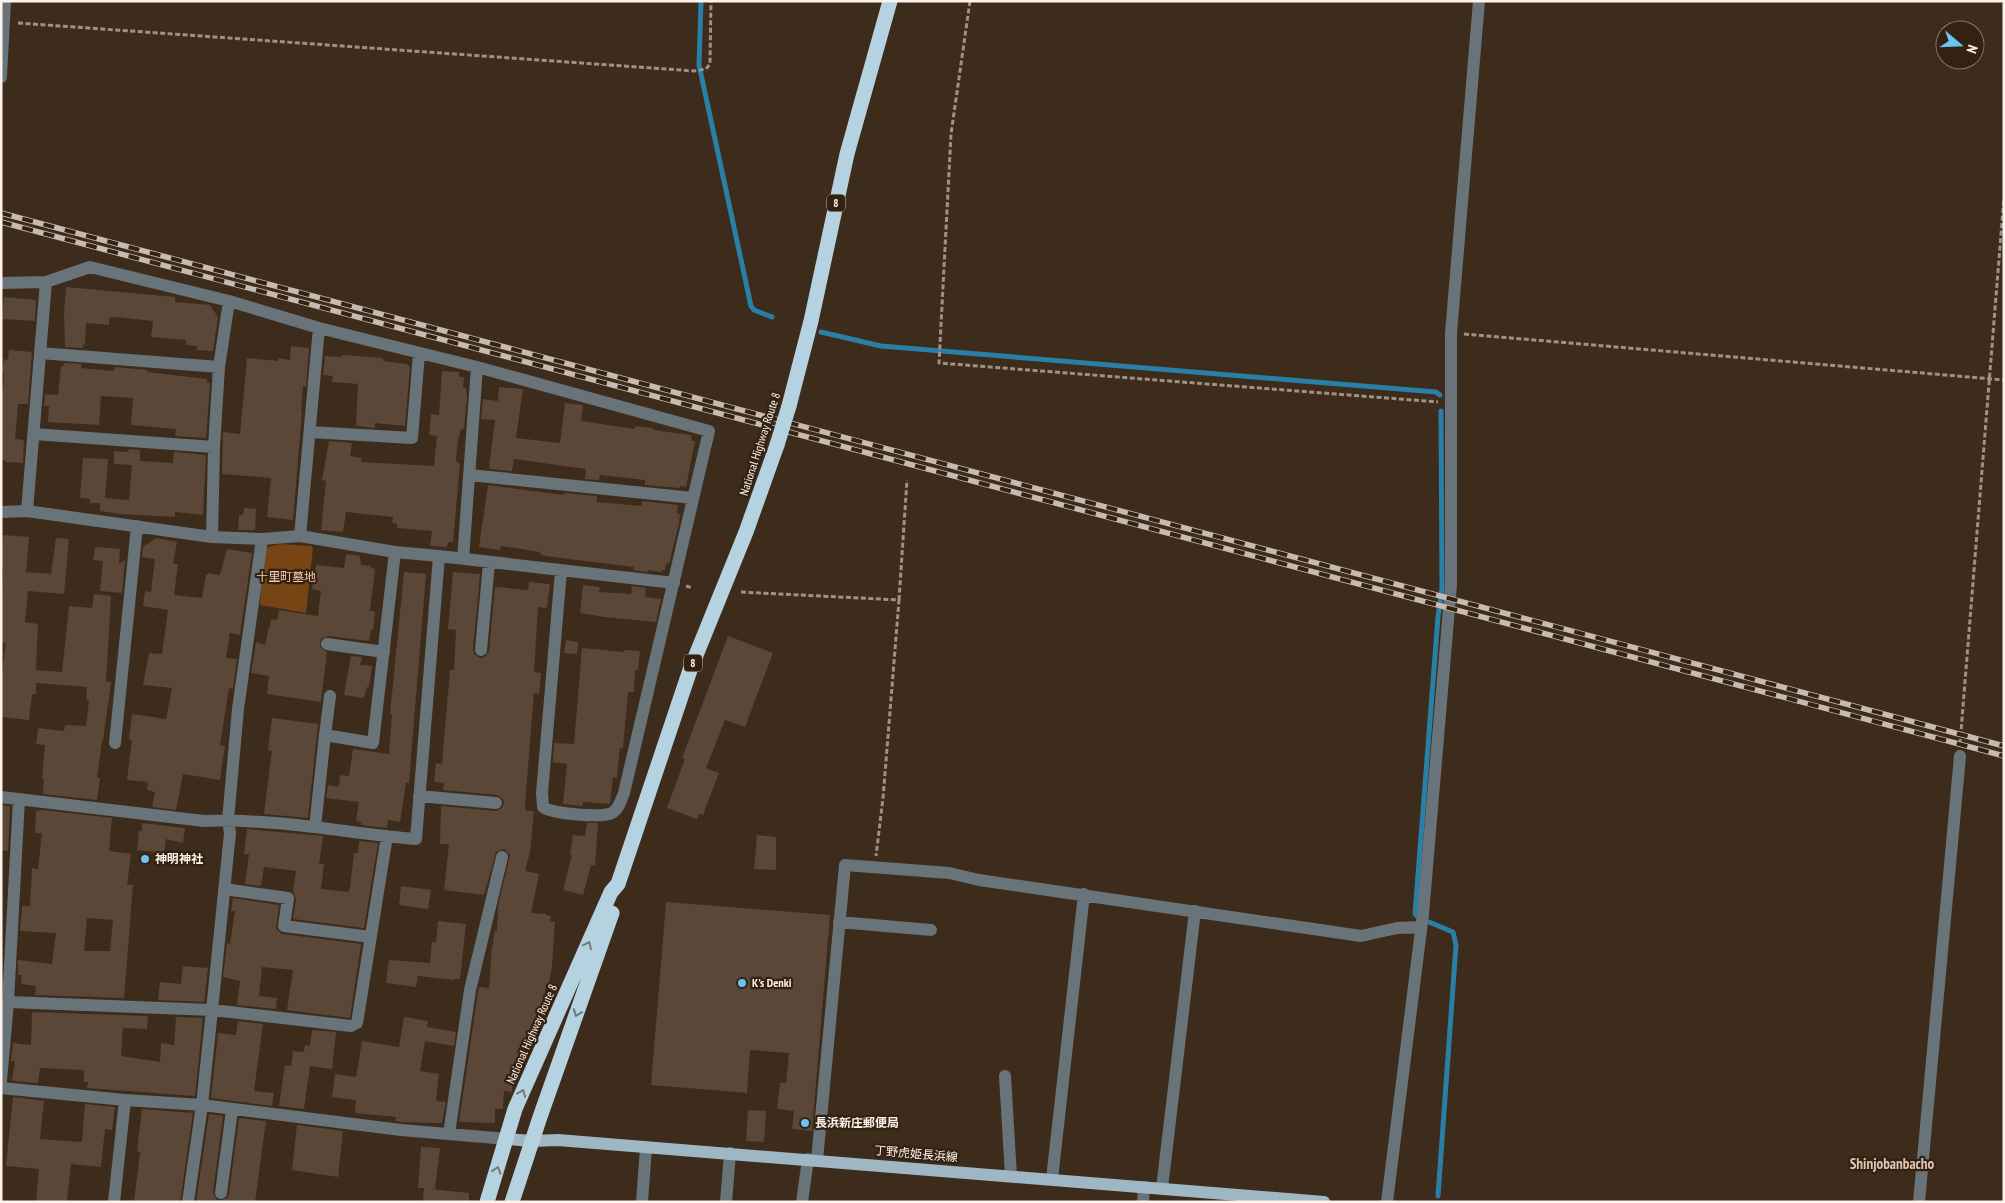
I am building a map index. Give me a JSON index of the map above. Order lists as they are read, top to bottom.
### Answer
{
  "streets": {
    "highway": ["8", "National Highway Route 8"],
    "main road": ["丁野虎姫長浜線"]
  },
  "crossings": [
    ["National Highway Route 8", "丁野虎姫長浜線"]
  ],
  "districts": ["Shinjobanbacho"],
  "parks": ["十里町墓地"],
  "places": ["神明神社", "K's Denki", "長浜新庄郵便局"],
  "north": "right"
}
